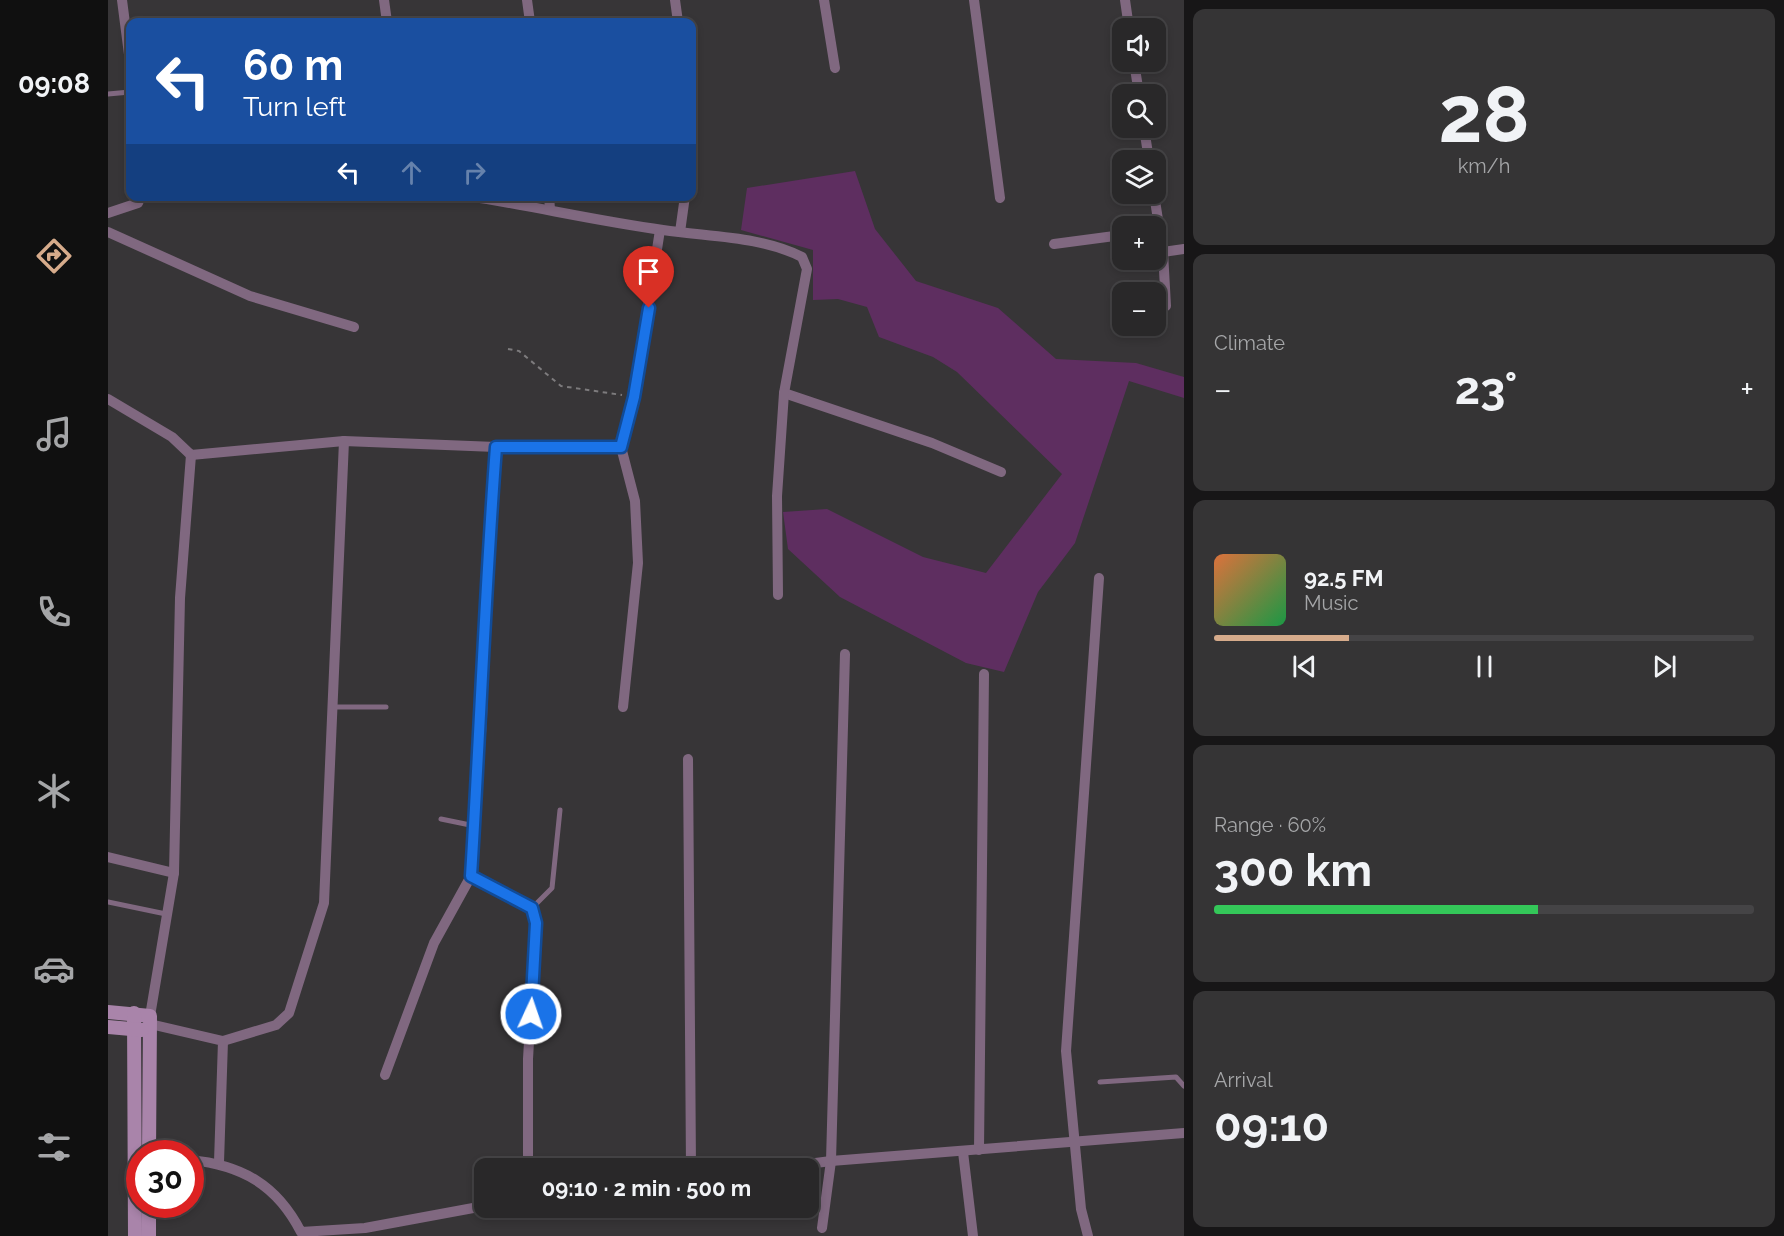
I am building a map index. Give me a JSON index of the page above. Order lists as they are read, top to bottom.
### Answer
{
  "page": {
    "tabs": "09:08",
    "tile": [
      ["28", "km/h"],
      "Climate",
      ["Range · 60%", "300 km"],
      ["Arrival", "09:10"]
    ],
    "map_buttons": ["+", "−"],
    "turn": ["60 m", "Turn left"],
    "heat": ["−", "23°", "+"],
    "song": ["92.5 FM", "Music"],
    "limit": "30",
    "trip": "09:10 · 2 min · 500 m"
  }
}
